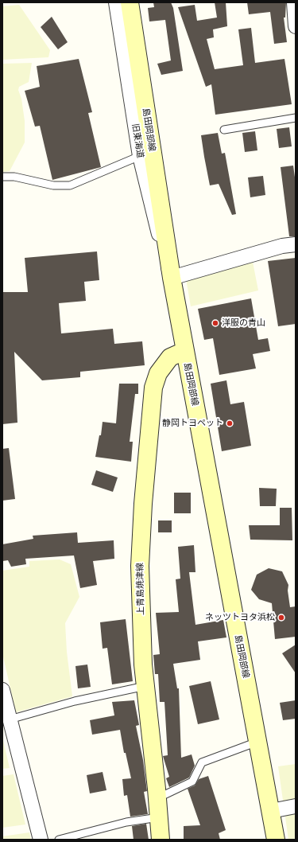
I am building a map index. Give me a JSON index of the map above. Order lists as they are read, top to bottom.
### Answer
{
  "streets": {
    "main road": ["島田岡部線", "上青島焼津線"],
    "street": ["旧東海道"]
  },
  "crossings": [
    ["島田岡部線", "旧東海道"],
    ["島田岡部線", "上青島焼津線"]
  ],
  "places": ["洋服の青山", "静岡トヨペット", "ネッツトヨタ浜松"]
}
